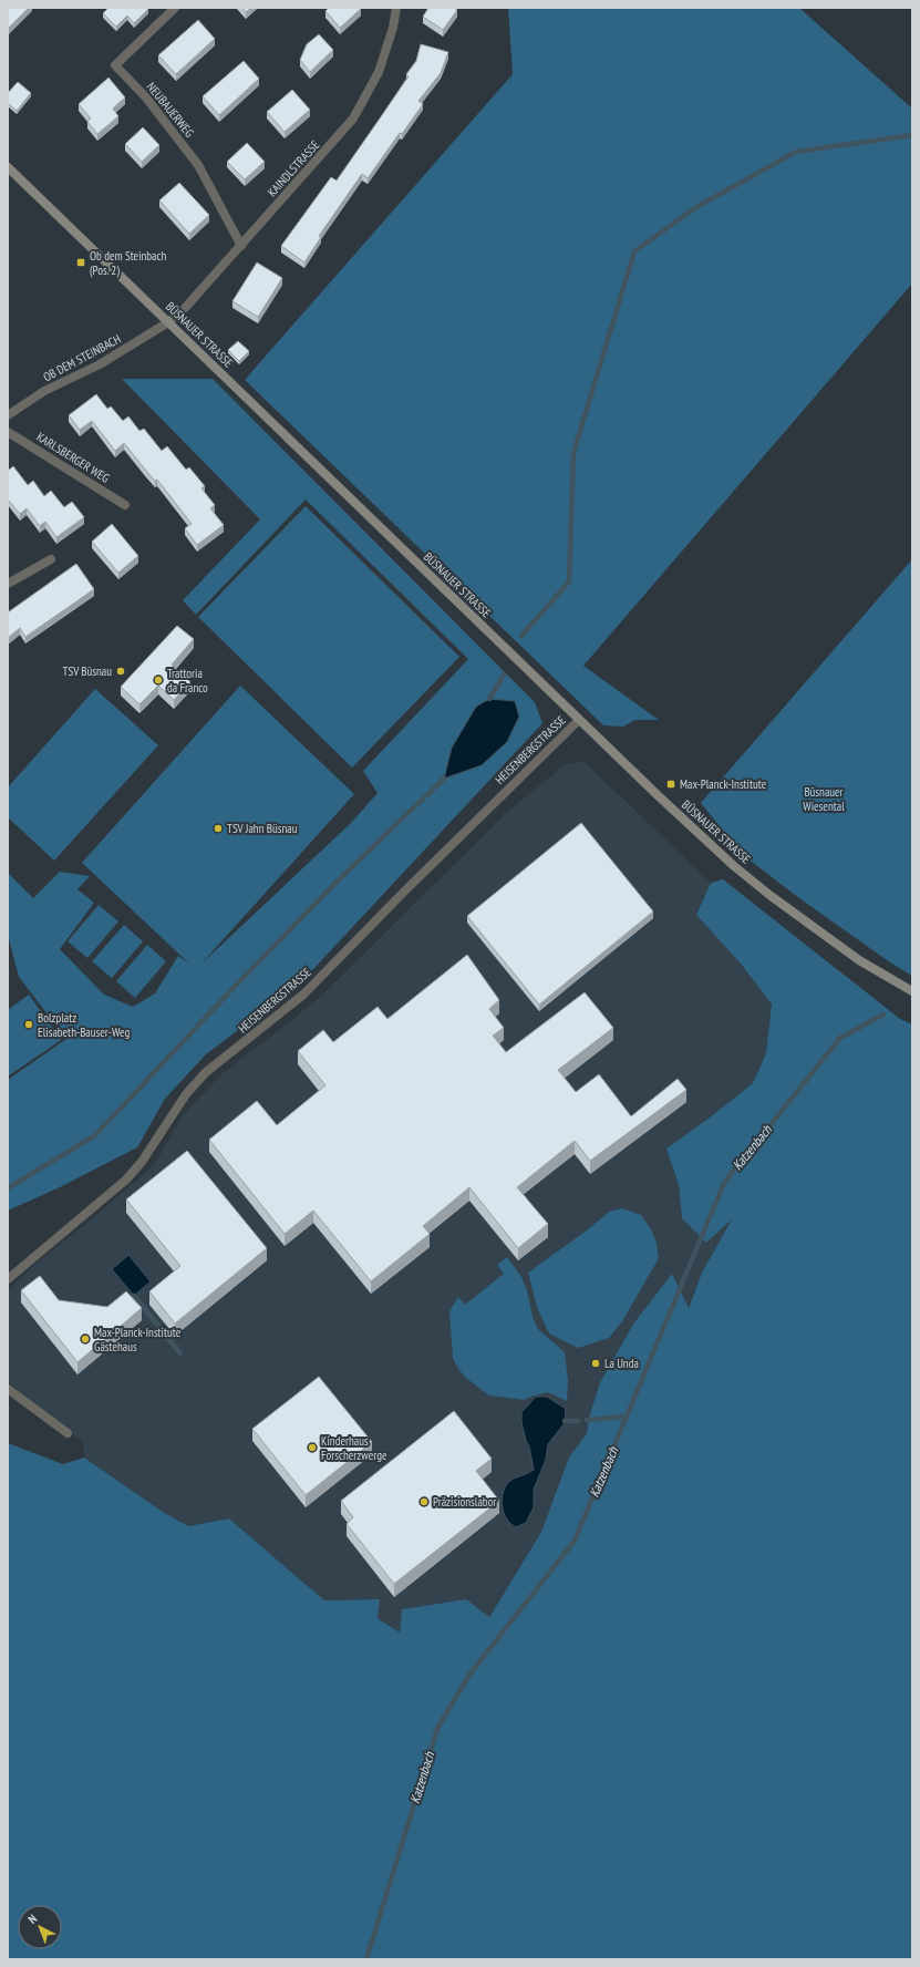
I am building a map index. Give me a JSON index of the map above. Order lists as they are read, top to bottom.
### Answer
{
  "streets": {
    "street": [
      "NEUBAUERWEG",
      "KAINDLSTRASSE",
      "BÜSNAUER STRASSE",
      "OB DEM STEINBACH",
      "KARLSBERGER WEG",
      "HEISENBERGSTRASSE"
    ]
  },
  "crossings": [
    ["NEUBAUERWEG", "KAINDLSTRASSE"],
    ["KAINDLSTRASSE", "BÜSNAUER STRASSE"],
    ["KAINDLSTRASSE", "OB DEM STEINBACH"],
    ["BÜSNAUER STRASSE", "OB DEM STEINBACH"],
    ["BÜSNAUER STRASSE", "HEISENBERGSTRASSE"]
  ],
  "water": ["Katzenbach"],
  "parks": ["Büsnauer Wiesental"],
  "places": {
    "transit": ["Ob dem Steinbach (Pos. 2)", "Max-Planck-Institute"],
    "other": [
      "TSV Büsnau",
      "Trattoria da Franco",
      "TSV Jahn Büsnau",
      "Bolzplatz Elisabeth-Bauser-Weg",
      "Max-Planck-Institute Gästehaus",
      "La Unda",
      "Kinderhaus Forscherzwerge",
      "Präzisionslabor"
    ]
  },
  "north": "top left"
}
